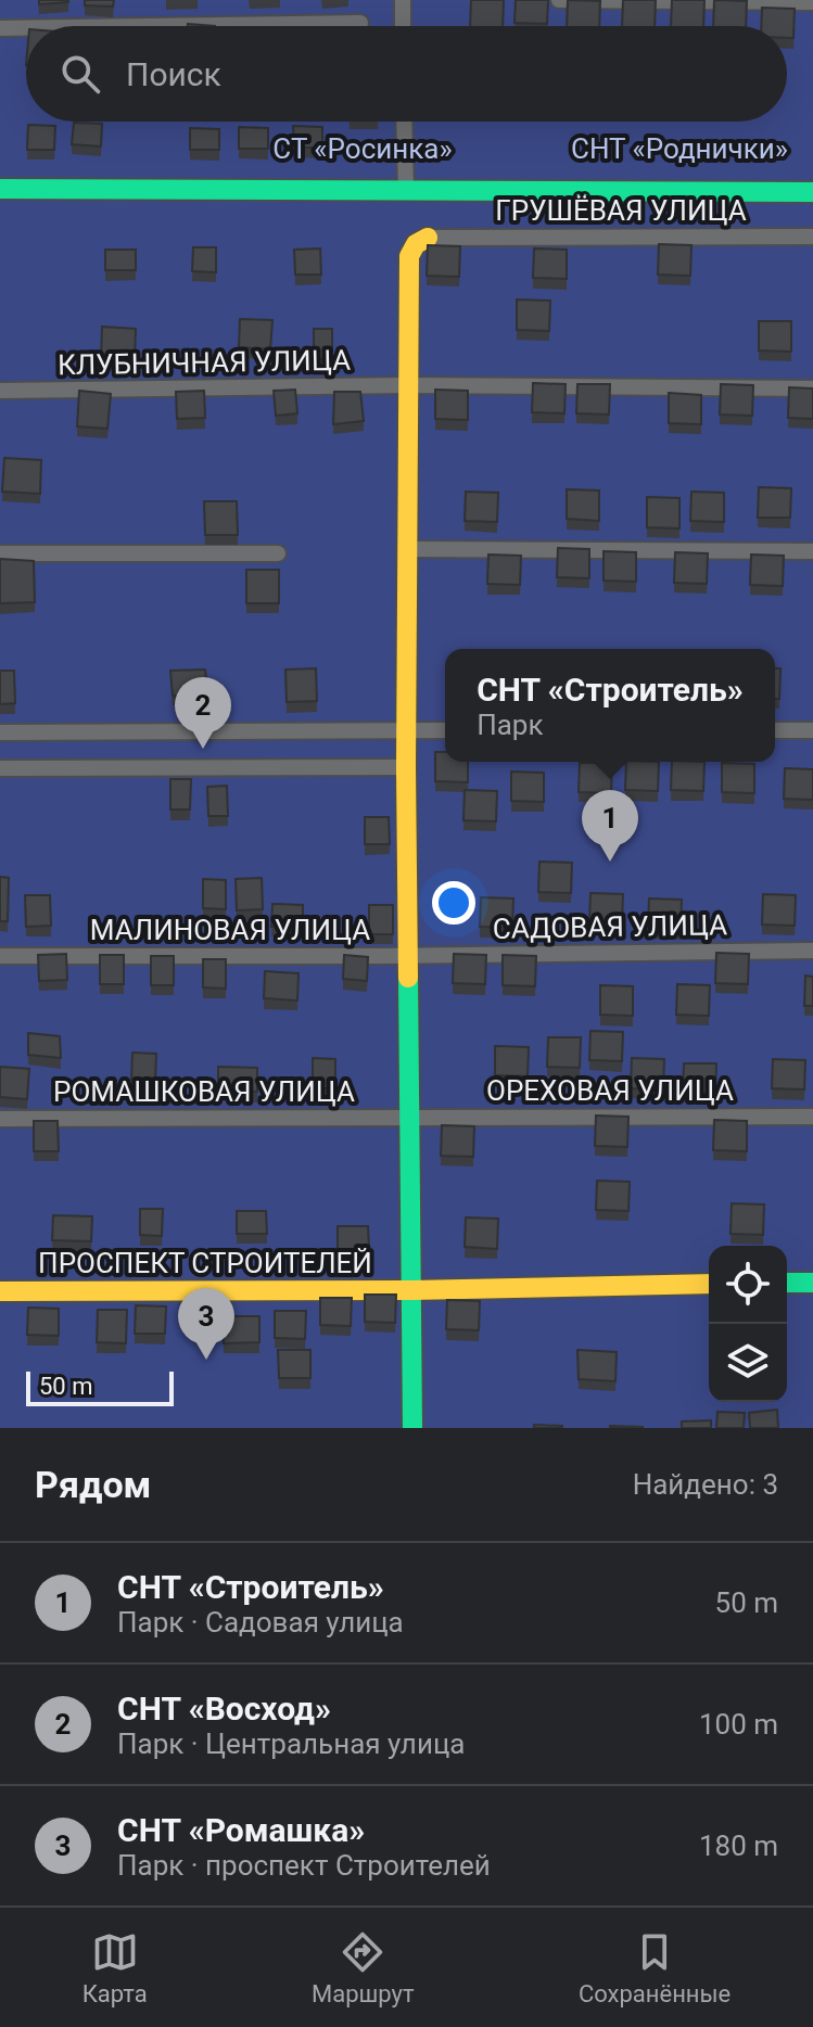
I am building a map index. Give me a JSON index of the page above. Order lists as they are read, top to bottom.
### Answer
{
  "streets": {
    "street": [
      "ГРУШЁВАЯ УЛИЦА",
      "КЛУБНИЧНАЯ УЛИЦА",
      "САДОВАЯ УЛИЦА",
      "МАЛИНОВАЯ УЛИЦА",
      "ОРЕХОВАЯ УЛИЦА",
      "РОМАШКОВАЯ УЛИЦА",
      "ПРОСПЕКТ СТРОИТЕЛЕЙ"
    ]
  },
  "crossings": [
    ["САДОВАЯ УЛИЦА", "МАЛИНОВАЯ УЛИЦА"],
    ["ОРЕХОВАЯ УЛИЦА", "РОМАШКОВАЯ УЛИЦА"]
  ],
  "parks": ["СТ «Росинка»", "СНТ «Роднички»"],
  "scale_bar": "50 m",
  "page": {
    "search": "Поиск",
    "popup": ["СНТ «Строитель»", "Парк"],
    "pins": ["2", "1", "3"],
    "scale": "50 m",
    "heading": ["Рядом", "Найдено: 3"],
    "list": [
      {
        "mark": "1",
        "name": "СНТ «Строитель»",
        "note": "Парк · Садовая улица",
        "value": "50 m"
      },
      {
        "mark": "2",
        "name": "СНТ «Восход»",
        "note": "Парк · Центральная улица",
        "value": "100 m"
      },
      {
        "mark": "3",
        "name": "СНТ «Ромашка»",
        "note": "Парк · проспект Строителей",
        "value": "180 m"
      }
    ],
    "nav": ["Карта", "Маршрут", "Сохранённые"]
  }
}
